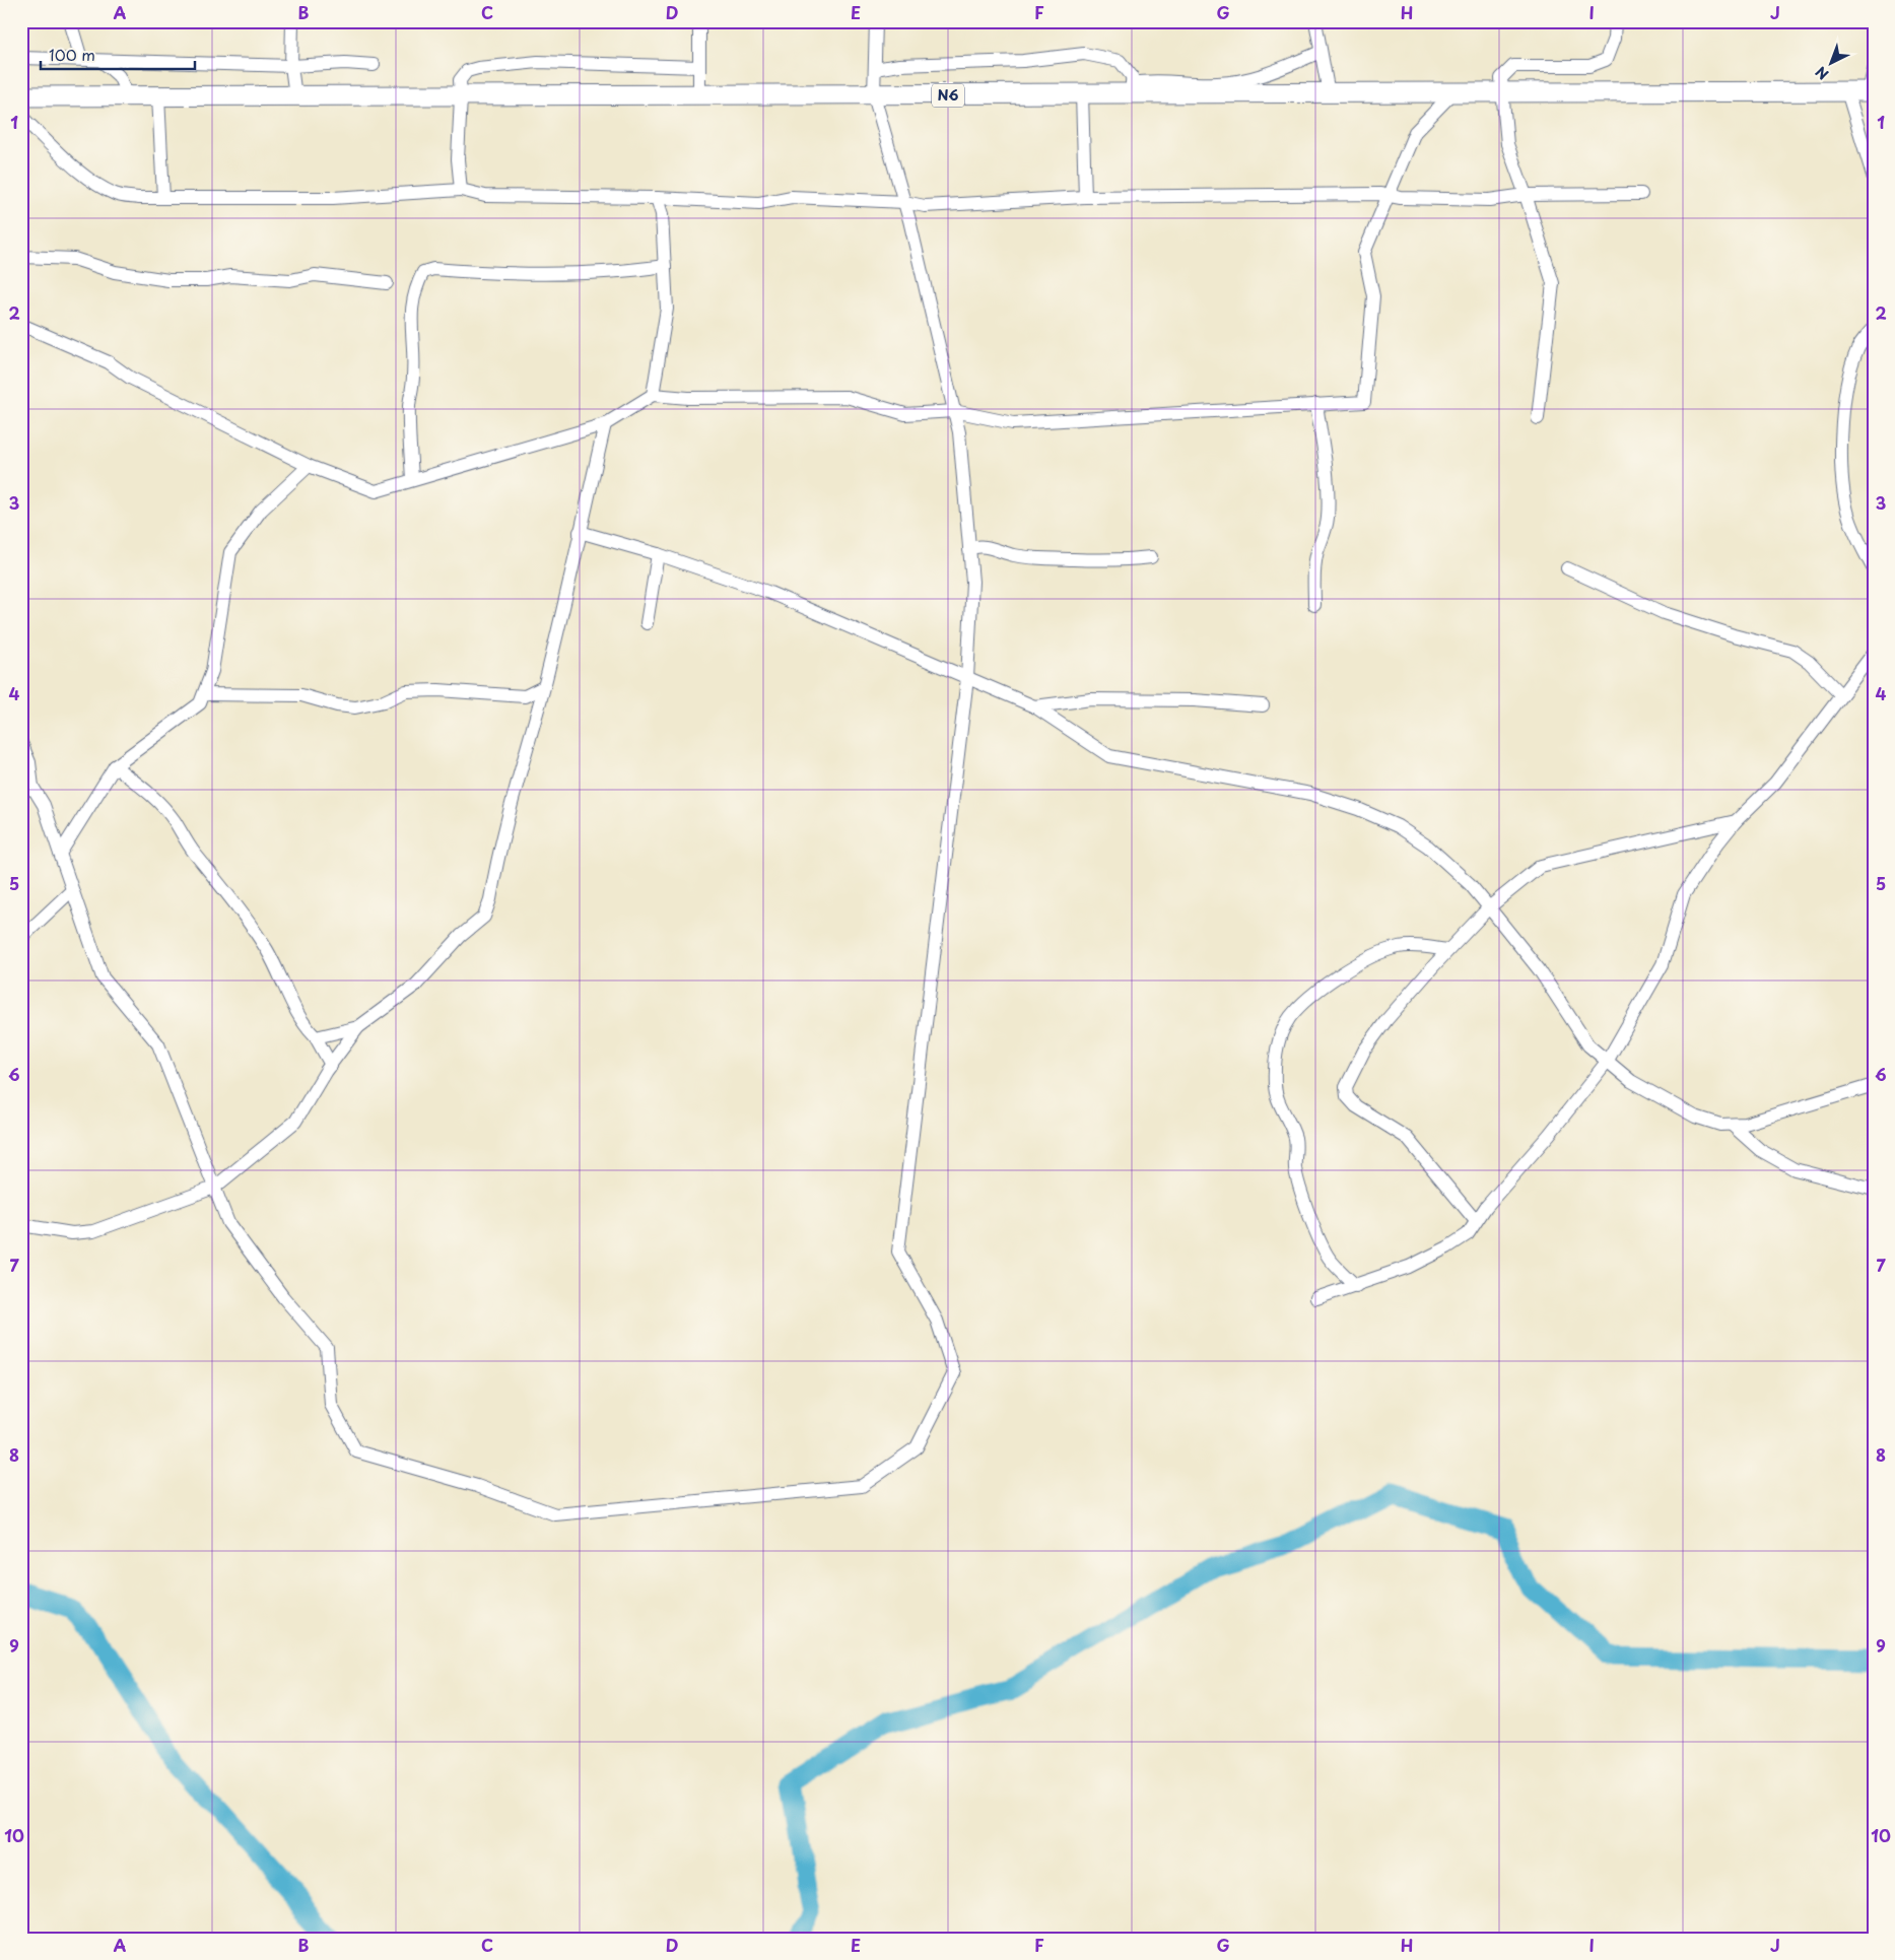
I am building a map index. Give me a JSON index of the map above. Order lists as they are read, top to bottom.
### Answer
{
  "streets": {
    "highway": ["N6"]
  },
  "scale_bar": "100 m",
  "north": "bottom left",
  "grid": {
    "columns": [
      "A",
      "B",
      "C",
      "D",
      "E",
      "F",
      "G",
      "H",
      "I",
      "J"
    ],
    "rows": [
      "1",
      "2",
      "3",
      "4",
      "5",
      "6",
      "7",
      "8",
      "9",
      "10"
    ]
  }
}
